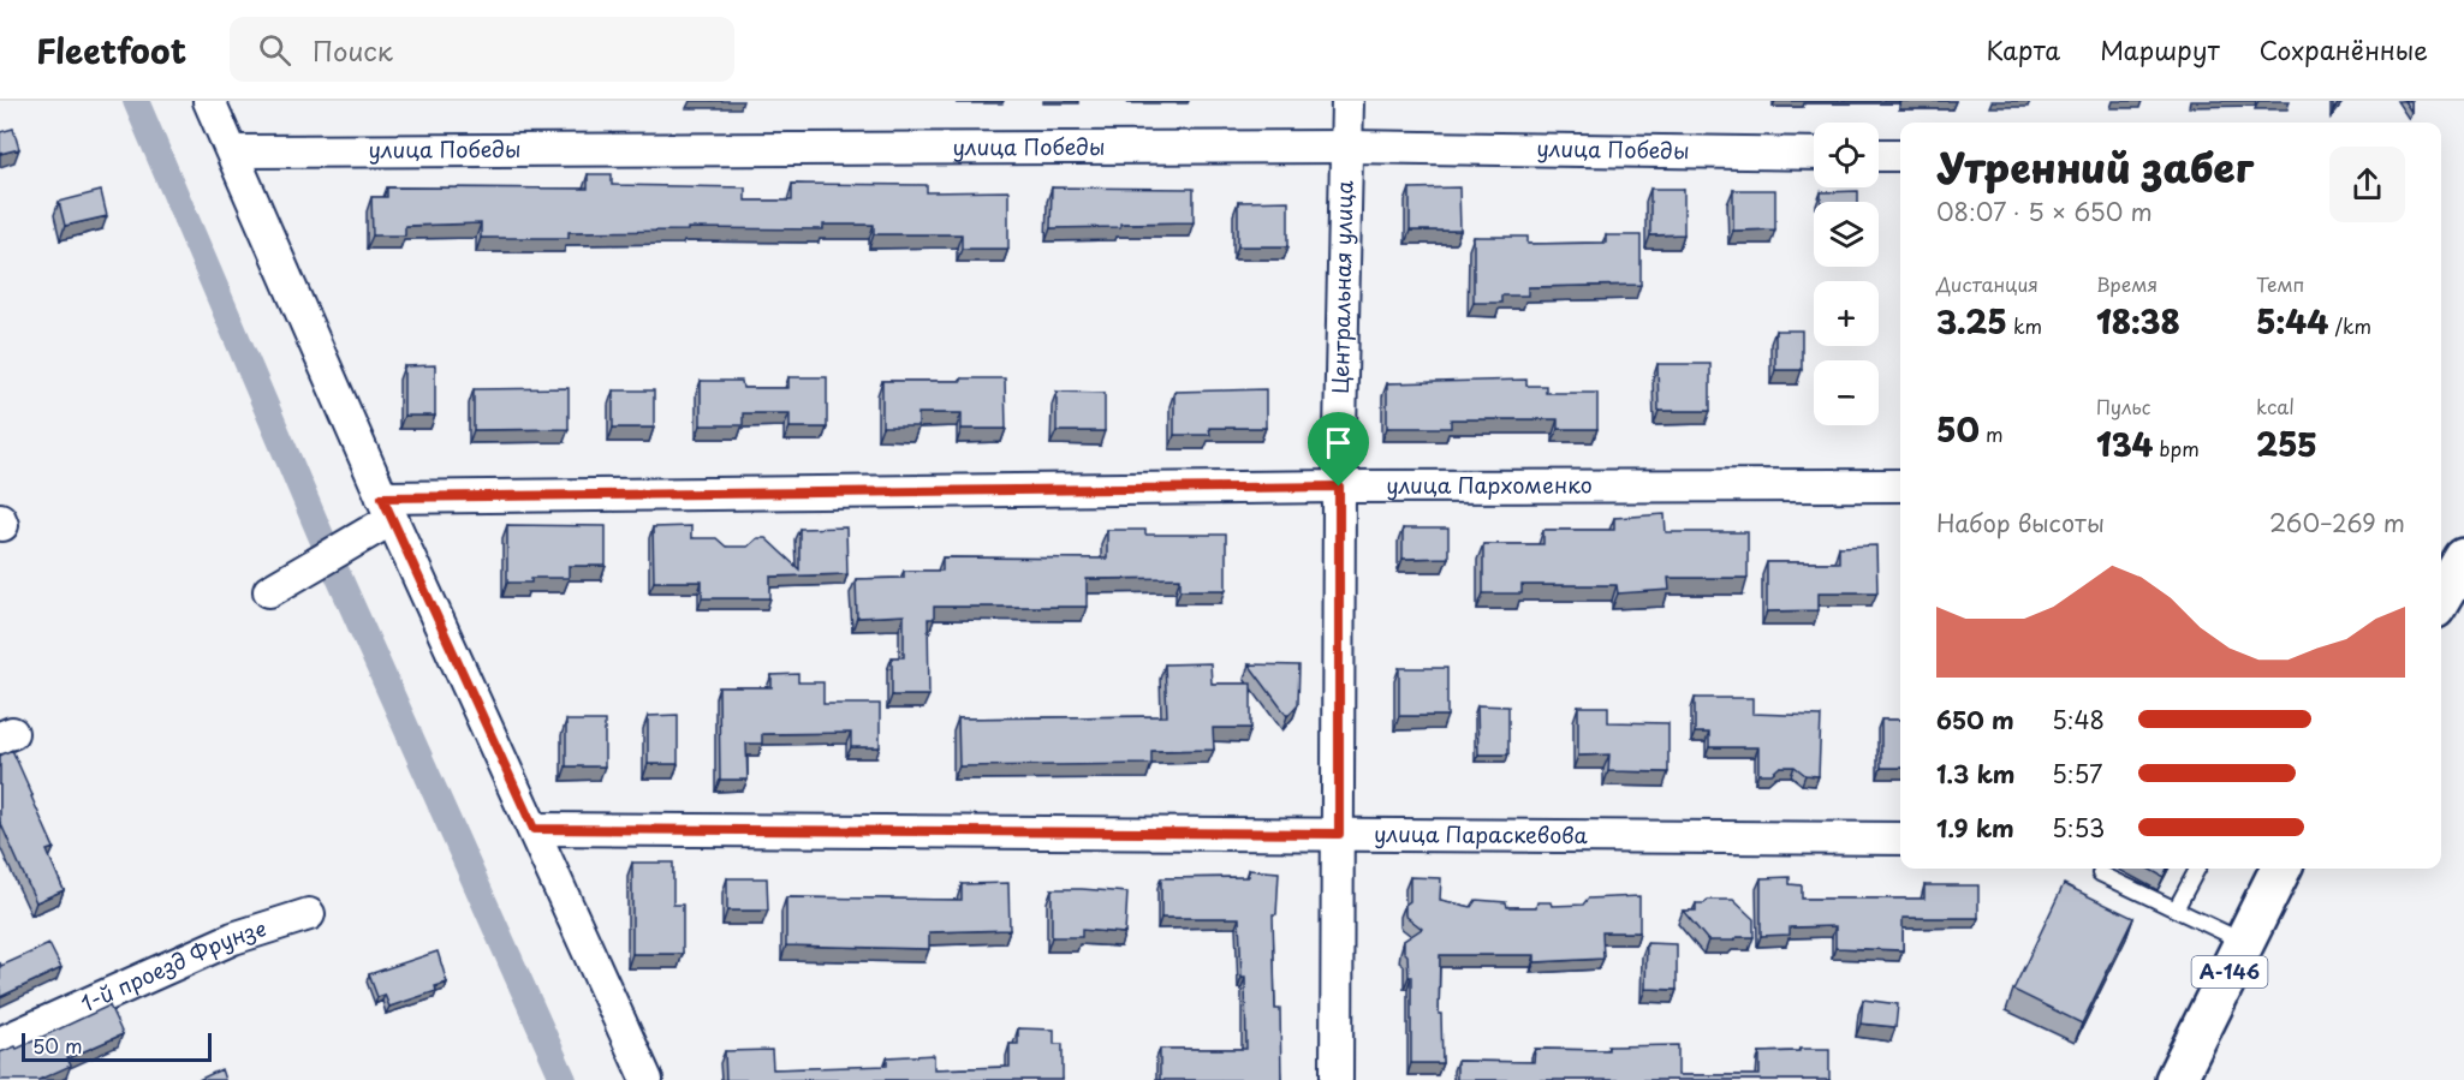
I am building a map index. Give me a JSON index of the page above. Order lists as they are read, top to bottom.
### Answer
{
  "streets": {
    "highway": ["А-146"],
    "street": [
      "улица Победы",
      "Центральная улица",
      "улица Пархоменко",
      "улица Параскевова",
      "1-й проезд Фрунзе"
    ]
  },
  "crossings": [
    ["улица Победы", "Центральная улица"],
    ["Центральная улица", "улица Пархоменко"],
    ["Центральная улица", "улица Параскевова"]
  ],
  "scale_bar": "50 m",
  "page": {
    "header": "Fleetfoot",
    "search": "Поиск",
    "nav": ["Карта", "Маршрут", "Сохранённые"],
    "map_buttons": ["+", "−"],
    "heading": ["Утренний забег", "08:07 · 5 × 650 m"],
    "stats": [
      ["Дистанция", "3.25 km"],
      ["Время", "18:38"],
      ["Темп", "5:44 /km"],
      ["50 m"],
      ["Пульс", "134 bpm"],
      ["kcal", "255"]
    ],
    "chart": ["Набор высоты", "260–269 m"],
    "list": [
      {
        "name": "650 m",
        "note": "5:48"
      },
      {
        "name": "1.3 km",
        "note": "5:57"
      },
      {
        "name": "1.9 km",
        "note": "5:53"
      }
    ],
    "scale": "50 m"
  }
}
